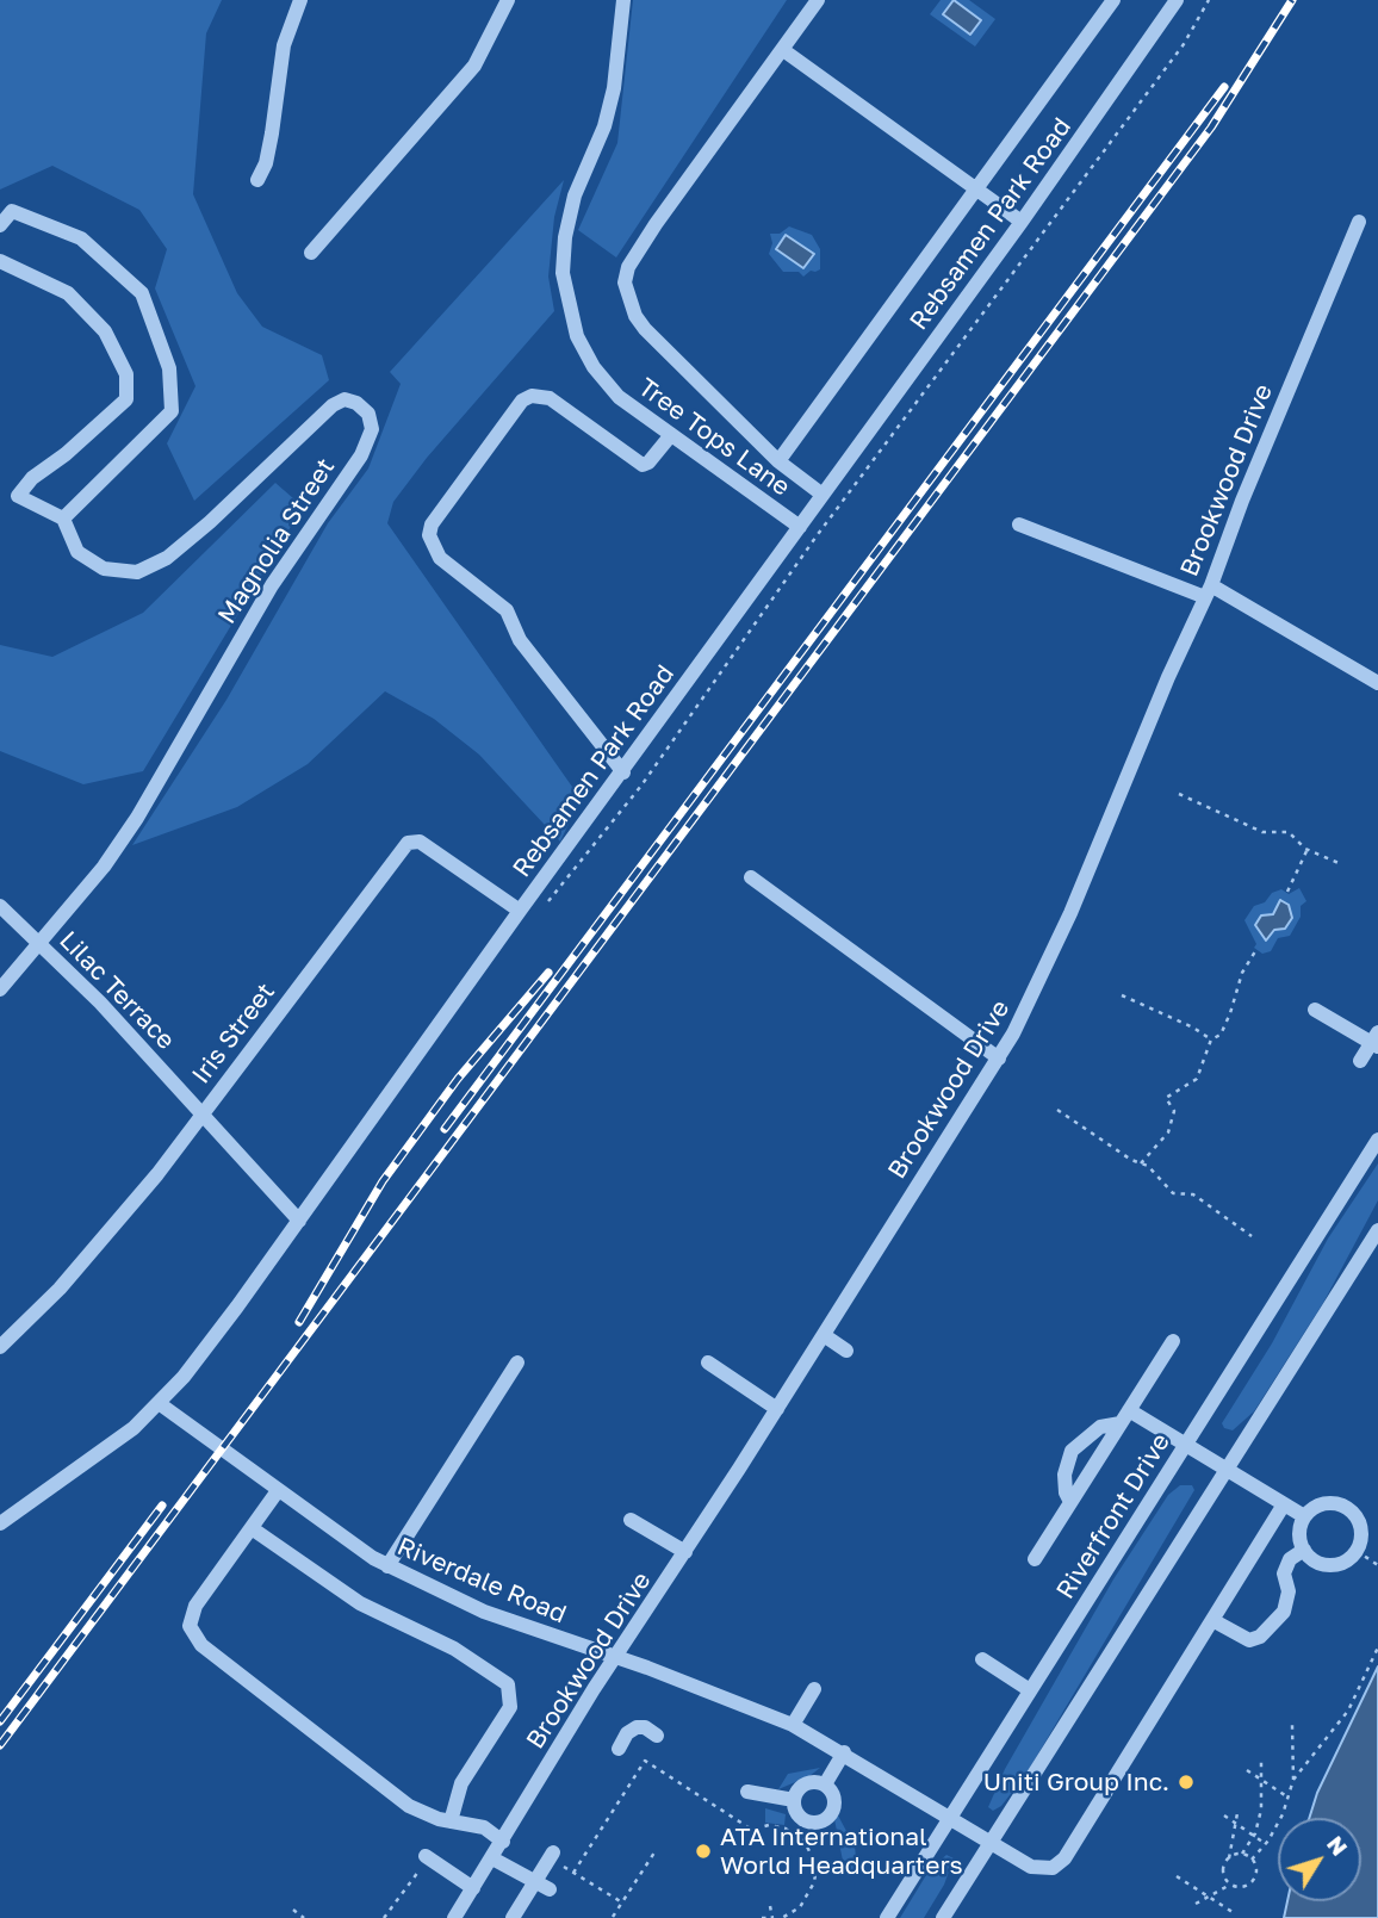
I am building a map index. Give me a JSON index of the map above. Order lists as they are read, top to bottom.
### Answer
{
  "streets": {
    "street": [
      "Rebsamen Park Road",
      "Tree Tops Lane",
      "Brookwood Drive",
      "Magnolia Street",
      "Lilac Terrace",
      "Iris Street",
      "Riverfront Drive",
      "Riverdale Road"
    ]
  },
  "crossings": [
    ["Rebsamen Park Road", "Tree Tops Lane"],
    ["Rebsamen Park Road", "Lilac Terrace"],
    ["Rebsamen Park Road", "Iris Street"],
    ["Rebsamen Park Road", "Riverdale Road"],
    ["Brookwood Drive", "Riverdale Road"],
    ["Magnolia Street", "Lilac Terrace"],
    ["Lilac Terrace", "Iris Street"],
    ["Riverfront Drive", "Riverdale Road"]
  ],
  "places": ["Uniti Group Inc.", "ATA International World Headquarters"],
  "north": "top right"
}
